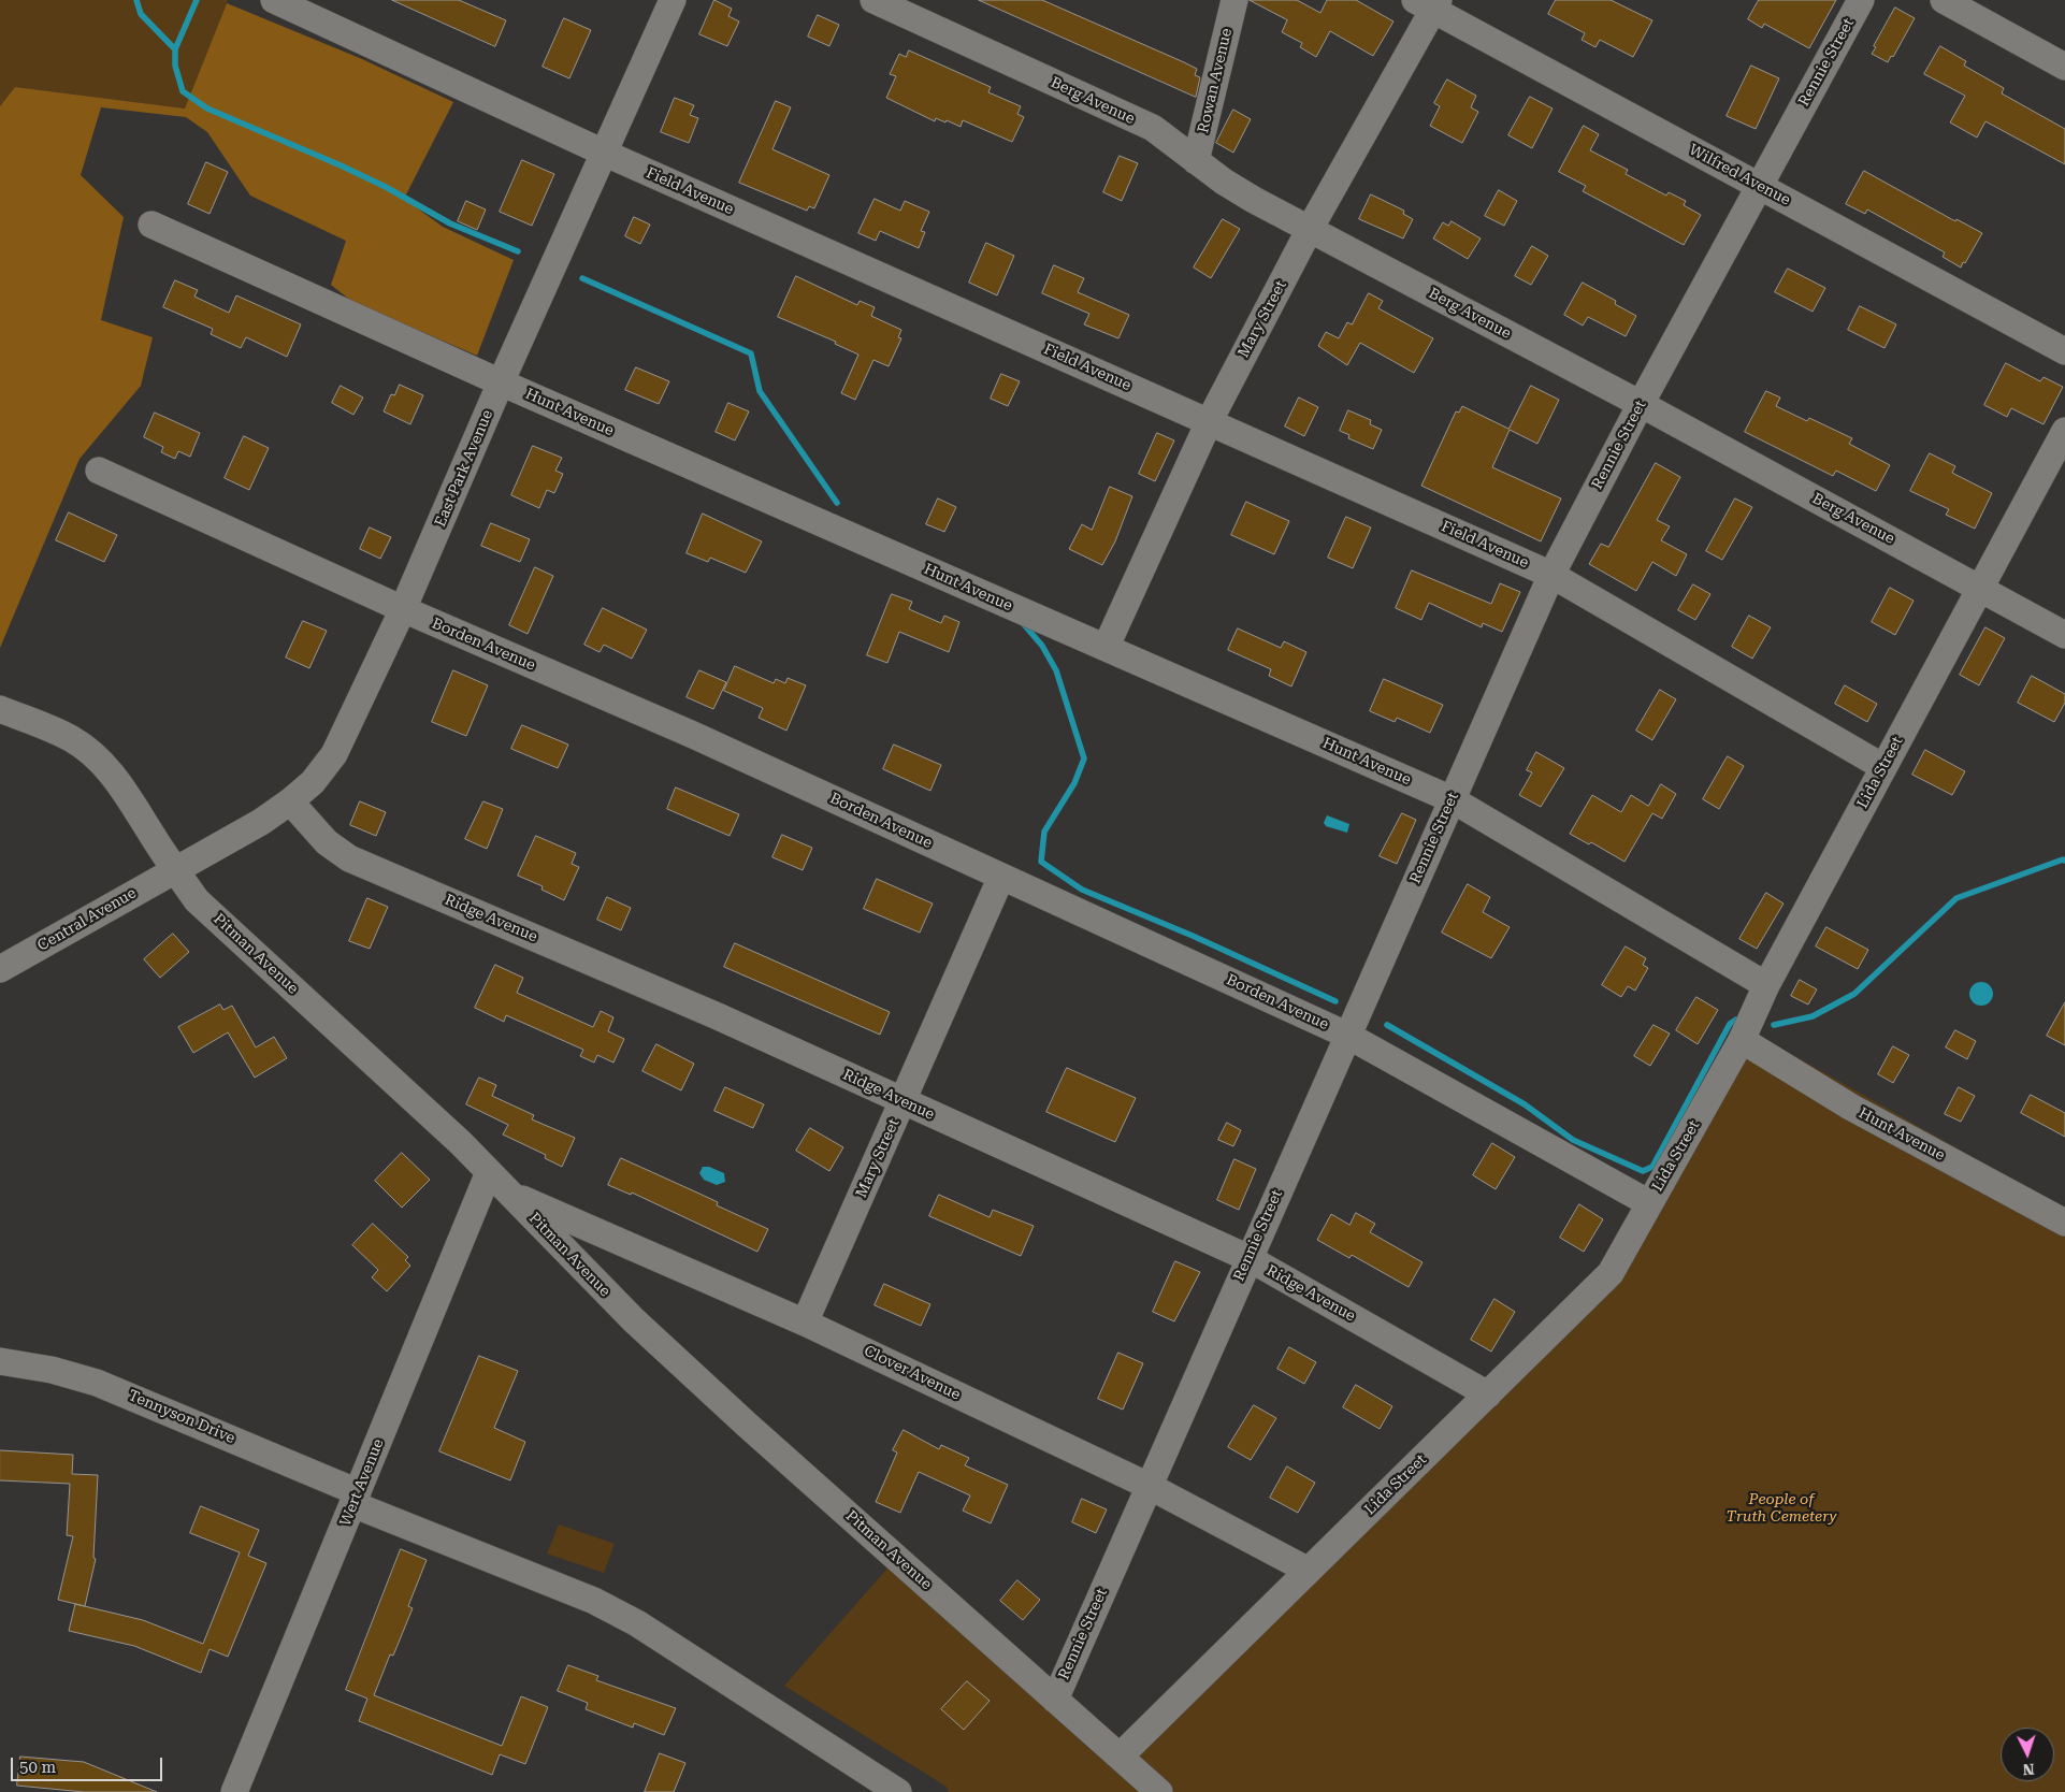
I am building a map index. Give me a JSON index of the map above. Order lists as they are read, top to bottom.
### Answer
{
  "streets": {
    "street": [
      "Rennie Street",
      "Rowan Avenue",
      "Berg Avenue",
      "Wilfred Avenue",
      "Field Avenue",
      "Mary Street",
      "Hunt Avenue",
      "East Park Avenue",
      "Borden Avenue",
      "Lida Street",
      "Ridge Avenue",
      "Central Avenue",
      "Pitman Avenue",
      "Clover Avenue",
      "Tennyson Drive",
      "Wert Avenue"
    ]
  },
  "crossings": [
    ["Rennie Street", "Berg Avenue"],
    ["Rennie Street", "Wilfred Avenue"],
    ["Rennie Street", "Field Avenue"],
    ["Rennie Street", "Hunt Avenue"],
    ["Rennie Street", "Borden Avenue"],
    ["Rennie Street", "Ridge Avenue"],
    ["Rennie Street", "Pitman Avenue"],
    ["Rennie Street", "Clover Avenue"],
    ["Rowan Avenue", "Berg Avenue"],
    ["Berg Avenue", "Mary Street"],
    ["Berg Avenue", "Lida Street"],
    ["Wilfred Avenue", "Mary Street"],
    ["Field Avenue", "Mary Street"],
    ["Field Avenue", "East Park Avenue"],
    ["Field Avenue", "Lida Street"],
    ["Mary Street", "Hunt Avenue"],
    ["Mary Street", "Borden Avenue"],
    ["Mary Street", "Ridge Avenue"],
    ["Mary Street", "Clover Avenue"],
    ["Hunt Avenue", "East Park Avenue"],
    ["Hunt Avenue", "Lida Street"],
    ["East Park Avenue", "Borden Avenue"],
    ["East Park Avenue", "Ridge Avenue"],
    ["East Park Avenue", "Central Avenue"],
    ["East Park Avenue", "Pitman Avenue"],
    ["Borden Avenue", "Lida Street"],
    ["Lida Street", "Ridge Avenue"],
    ["Lida Street", "Pitman Avenue"],
    ["Lida Street", "Clover Avenue"],
    ["Central Avenue", "Pitman Avenue"],
    ["Pitman Avenue", "Clover Avenue"],
    ["Pitman Avenue", "Wert Avenue"],
    ["Tennyson Drive", "Wert Avenue"]
  ],
  "parks": ["People of Truth Cemetery"],
  "scale_bar": "50 m",
  "north": "bottom"
}
